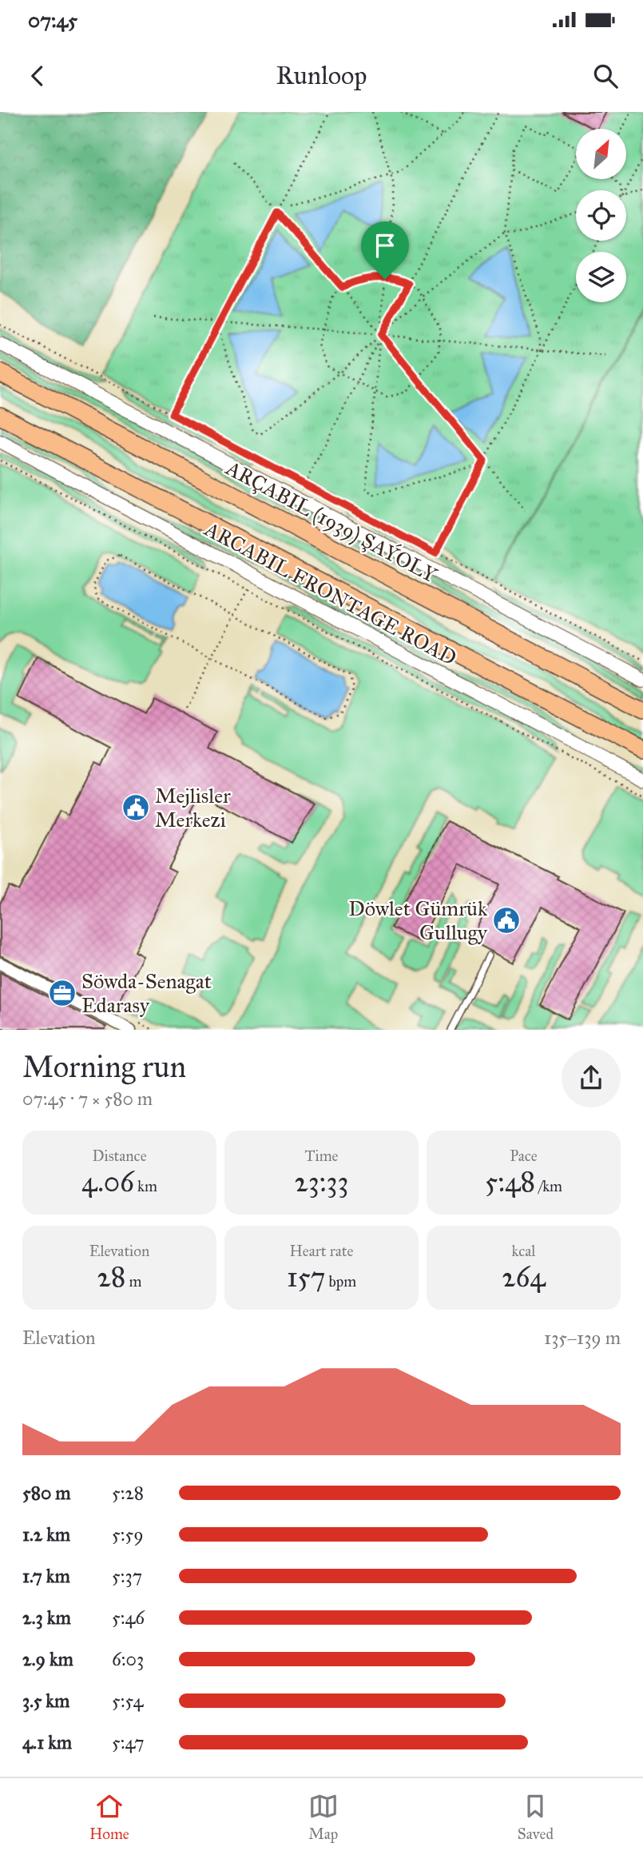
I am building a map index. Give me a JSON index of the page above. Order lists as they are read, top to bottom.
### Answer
{
  "streets": {
    "main road": ["ARÇABIL (1939) ŞAÝOLY"],
    "street": ["ARCABIL FRONTAGE ROAD"]
  },
  "places": {
    "public building": ["Mejlisler Merkezi", "Döwlet Gümrük Gullugy"],
    "office": ["Söwda-Senagat Edarasy"]
  },
  "north": "top right",
  "page": {
    "status": "07:45",
    "header": "Runloop",
    "heading": ["Morning run", "07:45 · 7 × 580 m"],
    "stats": [
      ["Distance", "4.06 km"],
      ["Time", "23:33"],
      ["Pace", "5:48 /km"],
      ["Elevation", "28 m"],
      ["Heart rate", "157 bpm"],
      ["kcal", "264"]
    ],
    "chart": ["Elevation", "135–139 m"],
    "list": [
      {
        "name": "580 m",
        "note": "5:28"
      },
      {
        "name": "1.2 km",
        "note": "5:59"
      },
      {
        "name": "1.7 km",
        "note": "5:37"
      },
      {
        "name": "2.3 km",
        "note": "5:46"
      },
      {
        "name": "2.9 km",
        "note": "6:03"
      },
      {
        "name": "3.5 km",
        "note": "5:54"
      },
      {
        "name": "4.1 km",
        "note": "5:47"
      }
    ],
    "tabs": ["Home", "Map", "Saved"]
  }
}
